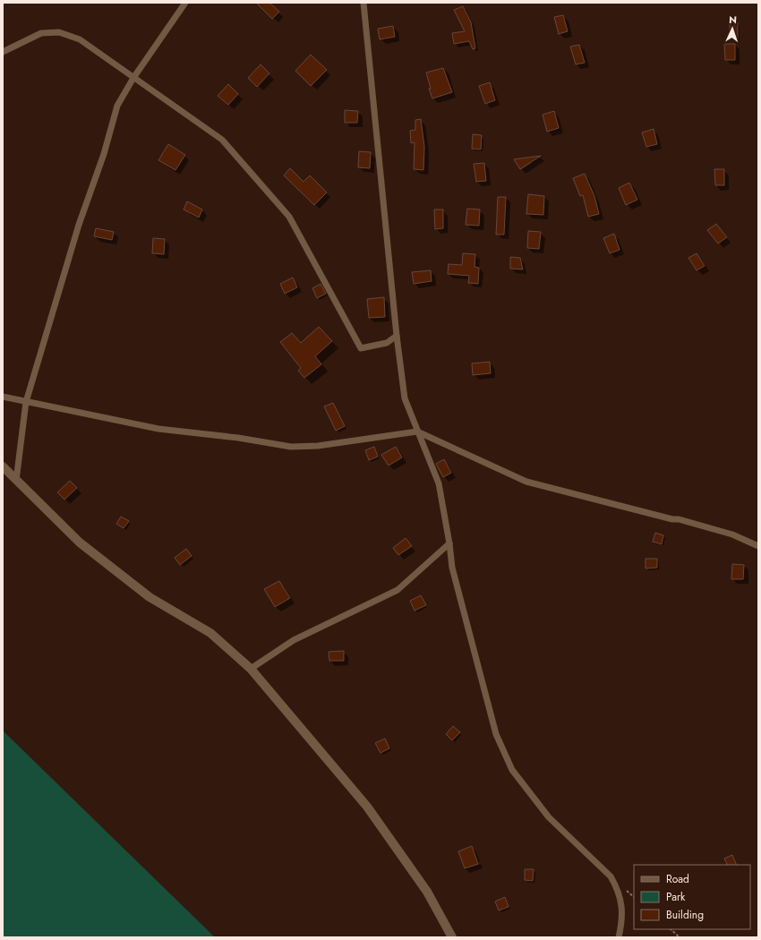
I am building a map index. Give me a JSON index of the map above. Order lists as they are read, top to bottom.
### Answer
{
  "legend": ["Road", "Park", "Building"],
  "north": "top"
}
